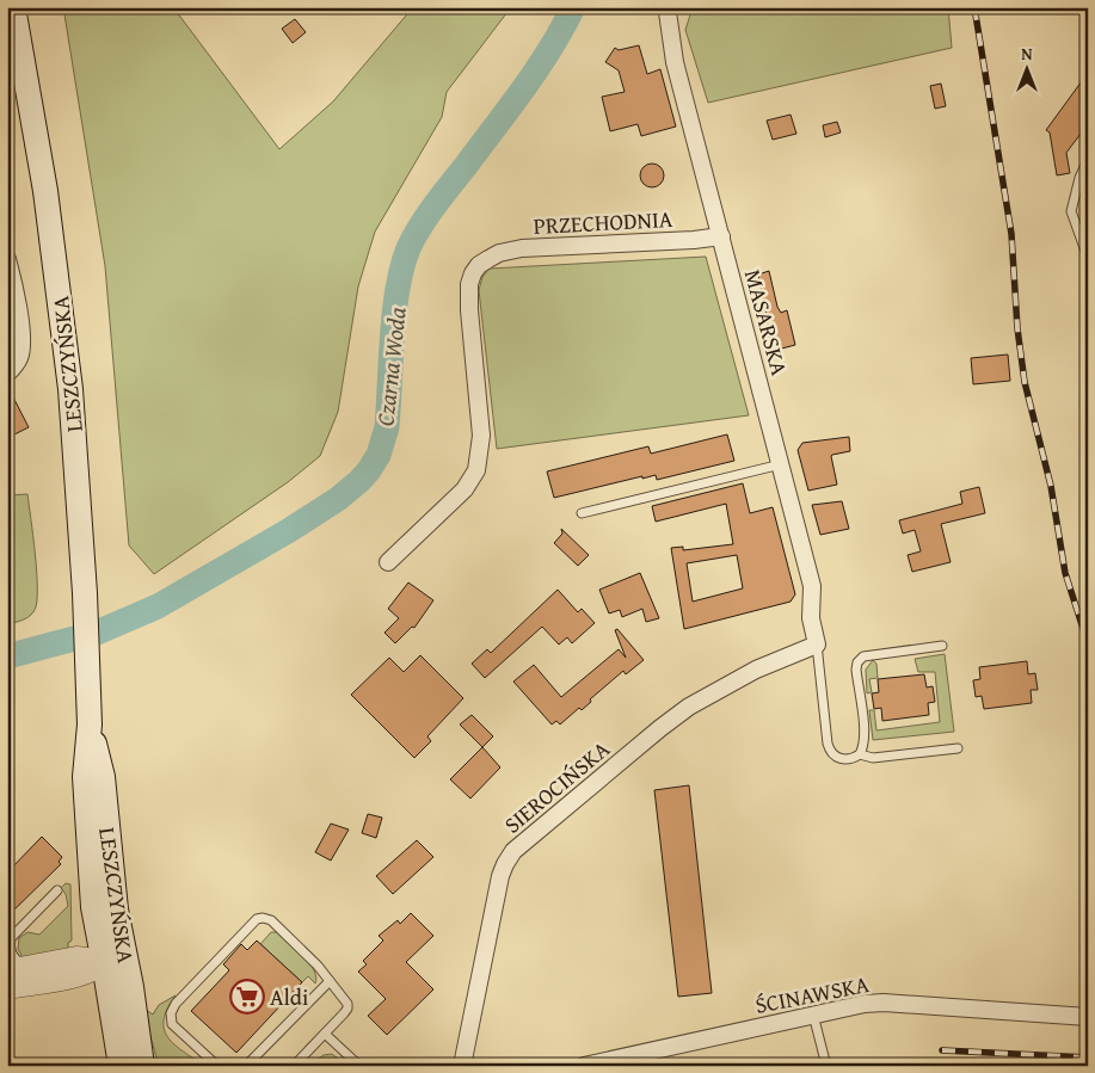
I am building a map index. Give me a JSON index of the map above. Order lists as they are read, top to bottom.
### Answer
{
  "streets": {
    "main road": ["LESZCZYŃSKA"],
    "street": [
      "PRZECHODNIA",
      "MASARSKA",
      "SIEROCIŃSKA",
      "ŚCINAWSKA"
    ]
  },
  "crossings": [
    ["PRZECHODNIA", "MASARSKA"],
    ["MASARSKA", "SIEROCIŃSKA"]
  ],
  "water": ["Czarna Woda"],
  "places": {
    "supermarket": ["Aldi"]
  },
  "north": "top"
}
